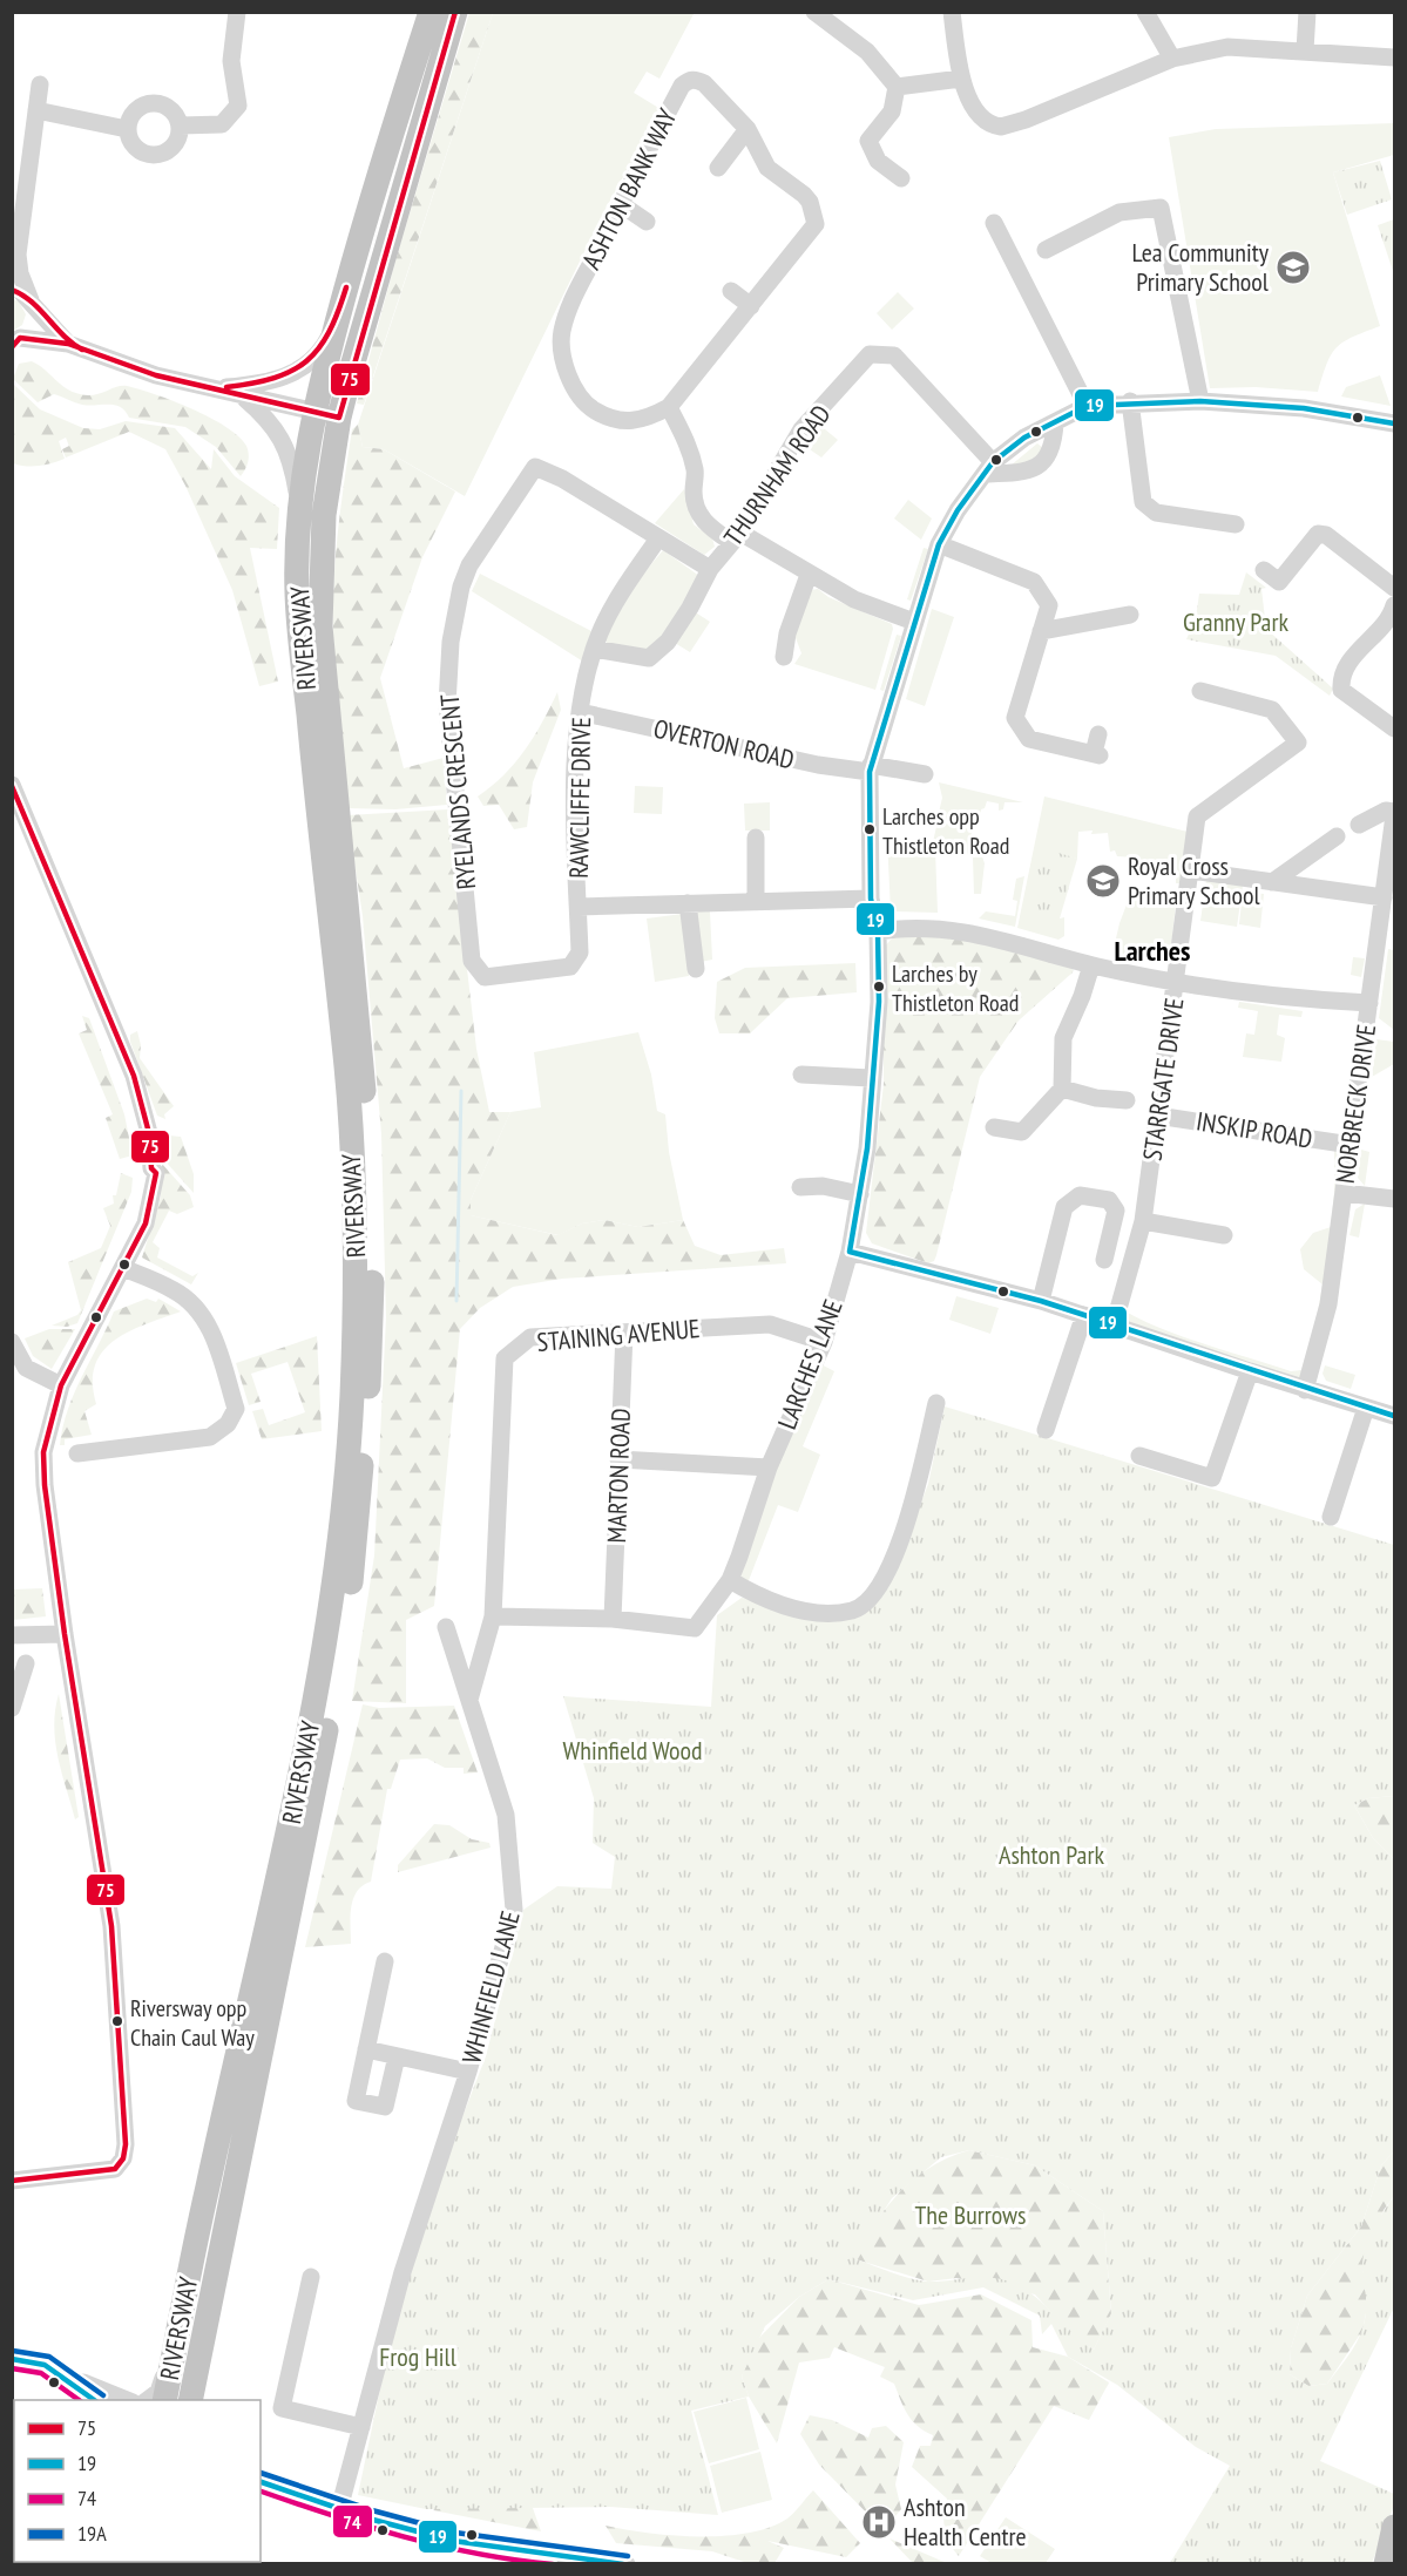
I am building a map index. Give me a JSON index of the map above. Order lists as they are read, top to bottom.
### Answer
{
  "streets": {
    "highway": ["RIVERSWAY"],
    "street": [
      "ASHTON BANK WAY",
      "THURNHAM ROAD",
      "OVERTON ROAD",
      "RYELANDS CRESCENT",
      "RAWCLIFFE DRIVE",
      "STARRGATE DRIVE",
      "NORBRECK DRIVE",
      "INSKIP ROAD",
      "STAINING AVENUE",
      "LARCHES LANE",
      "MARTON ROAD",
      "WHINFIELD LANE"
    ]
  },
  "crossings": [
    ["THURNHAM ROAD", "RYELANDS CRESCENT"],
    ["THURNHAM ROAD", "RAWCLIFFE DRIVE"],
    ["THURNHAM ROAD", "LARCHES LANE"],
    ["OVERTON ROAD", "RAWCLIFFE DRIVE"],
    ["OVERTON ROAD", "LARCHES LANE"],
    ["RYELANDS CRESCENT", "RAWCLIFFE DRIVE"],
    ["STARRGATE DRIVE", "INSKIP ROAD"],
    ["NORBRECK DRIVE", "INSKIP ROAD"],
    ["STAINING AVENUE", "LARCHES LANE"],
    ["STAINING AVENUE", "MARTON ROAD"],
    ["LARCHES LANE", "MARTON ROAD"]
  ],
  "districts": ["Larches"],
  "parks": [
    "Granny Park",
    "Whinfield Wood",
    "Ashton Park",
    "The Burrows",
    "Frog Hill"
  ],
  "places": {
    "school or university": ["Lea Community Primary School", "Royal Cross Primary School"],
    "other": ["Larches opp Thistleton Road", "Larches by Thistleton Road", "Riversway opp Chain Caul Way"],
    "hospital": ["Ashton Health Centre"]
  },
  "lines": [
    "transit line 75",
    "transit line 19",
    "transit line 19A",
    "transit line 74"
  ],
  "legend": [
    "75",
    "19",
    "74",
    "19A"
  ]
}
